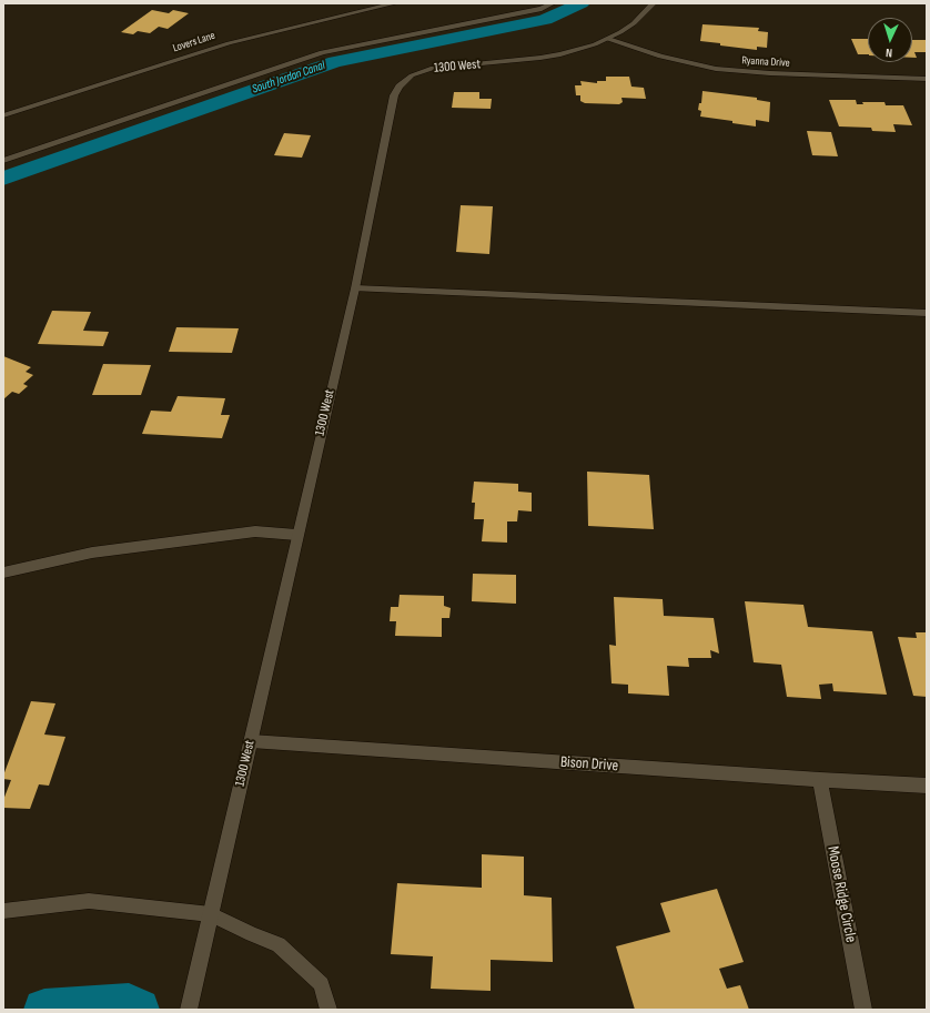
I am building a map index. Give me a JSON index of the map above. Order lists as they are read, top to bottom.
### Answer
{
  "streets": {
    "street": [
      "Lovers Lane",
      "Ryanna Drive",
      "1300 West",
      "Bison Drive",
      "Moose Ridge Circle"
    ]
  },
  "crossings": [
    ["Ryanna Drive", "1300 West"],
    ["1300 West", "Bison Drive"],
    ["Bison Drive", "Moose Ridge Circle"]
  ],
  "water": ["South Jordan Canal"],
  "north": "bottom"
}
